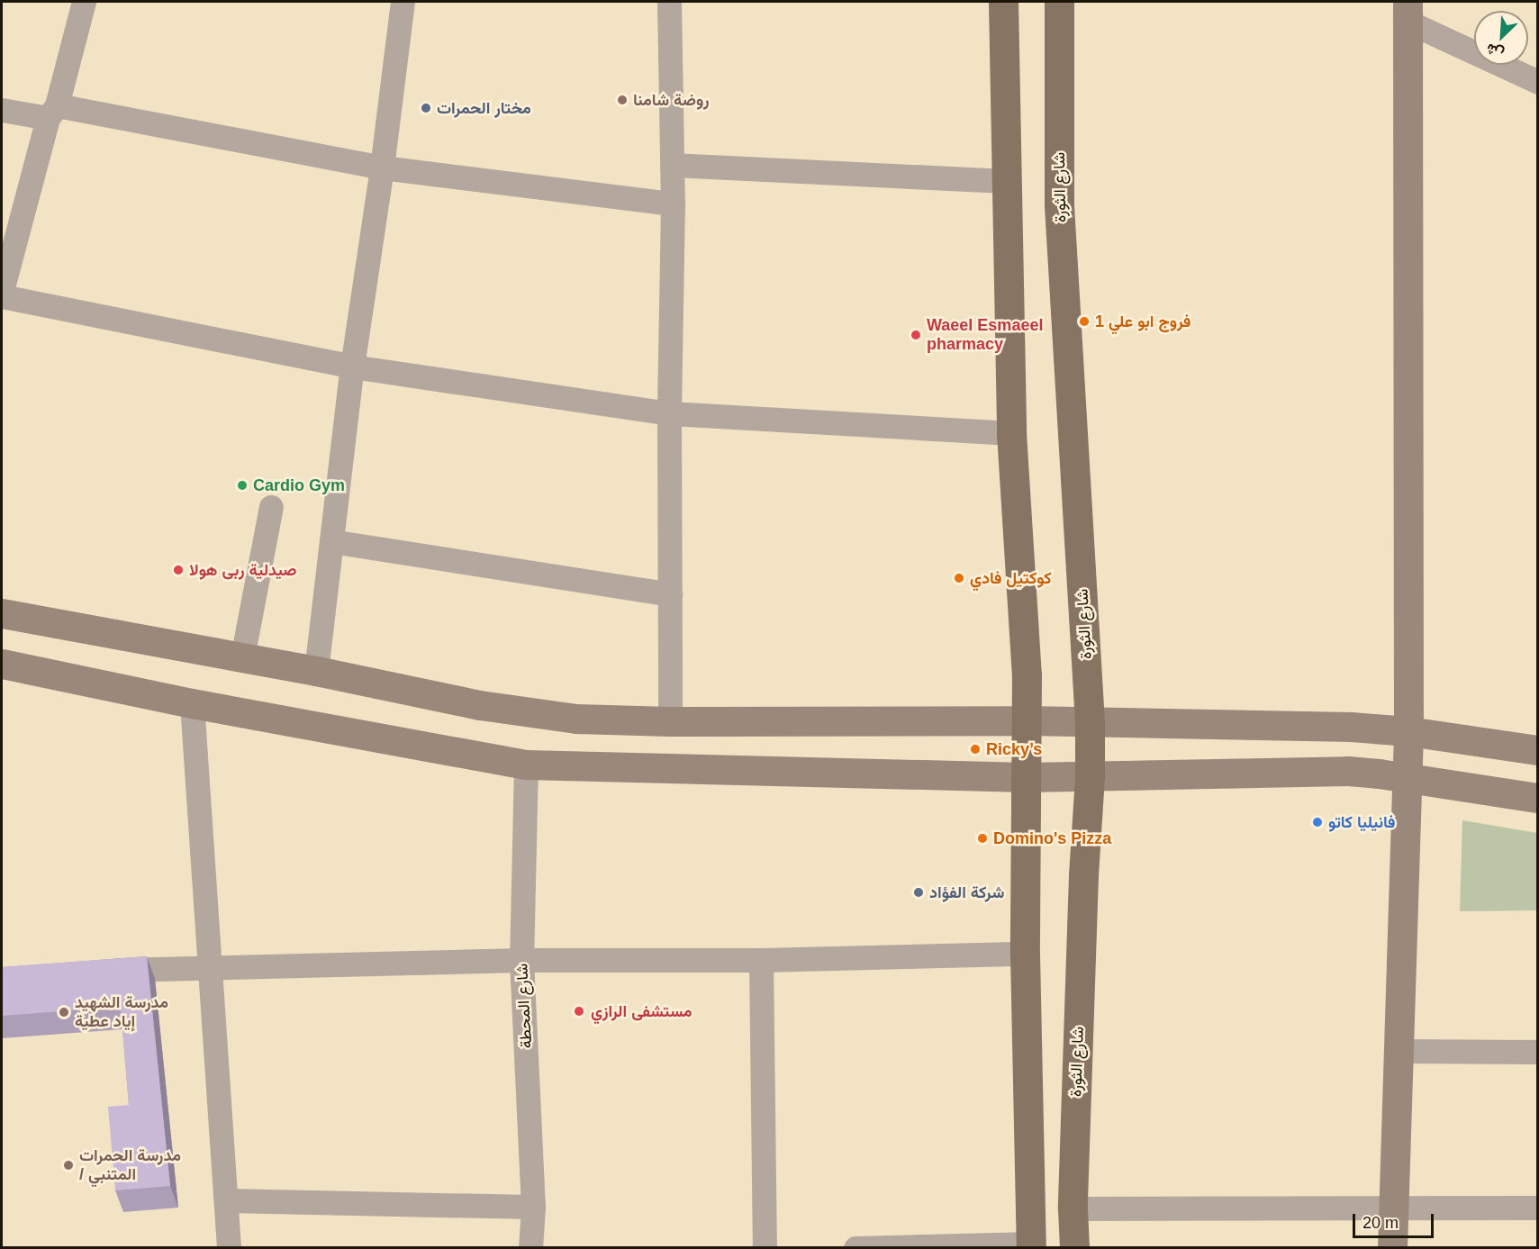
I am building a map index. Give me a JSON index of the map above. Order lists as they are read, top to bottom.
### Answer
{
  "streets": {
    "main road": ["شارع الثورة"],
    "street": ["شارع المحطة"]
  },
  "places": [
    "روضة شامنا",
    "مختار الحمرات",
    "فروج ابو علي 1",
    "Waeel Esmaeel pharmacy",
    "Cardio Gym",
    "صيدلية ربى هولا",
    "كوكتيل فادي",
    "Ricky’s",
    "فانيليا كاتو",
    "Domino's Pizza",
    "شركة الفؤاد",
    "مستشفى الرازي",
    "مدرسة الشهيد إياد عطية",
    "مدرسة الحمرات / المتنبي"
  ],
  "scale_bar": "20 m",
  "north": "bottom left"
}
